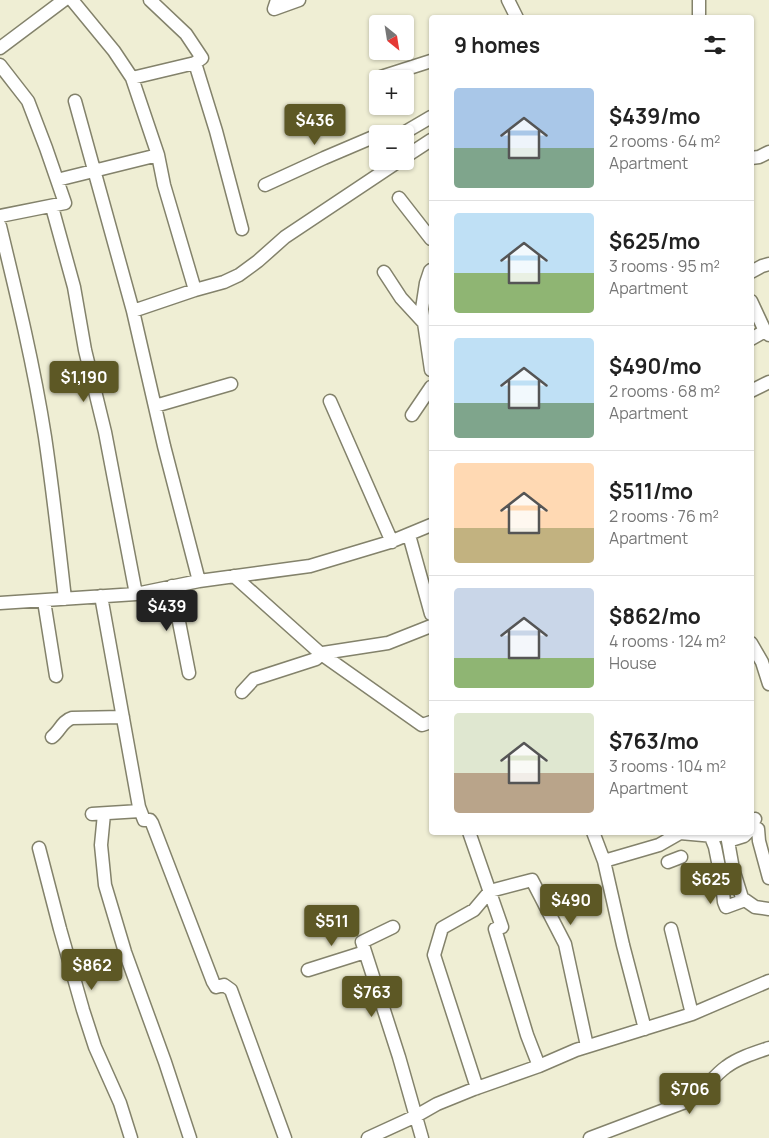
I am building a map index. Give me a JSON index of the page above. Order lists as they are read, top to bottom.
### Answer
{
  "north": "bottom right",
  "page": {
    "map_buttons": ["+", "−"],
    "heading": "9 homes",
    "list": [
      {
        "name": "$439/mo",
        "note": "2 rooms · 64 m² · Apartment"
      },
      {
        "name": "$625/mo",
        "note": "3 rooms · 95 m² · Apartment"
      },
      {
        "name": "$490/mo",
        "note": "2 rooms · 68 m² · Apartment"
      },
      {
        "name": "$511/mo",
        "note": "2 rooms · 76 m² · Apartment"
      },
      {
        "name": "$862/mo",
        "note": "4 rooms · 124 m² · House"
      },
      {
        "name": "$763/mo",
        "note": "3 rooms · 104 m² · Apartment"
      }
    ],
    "price": [
      "$436",
      "$1,190",
      "$439",
      "$625",
      "$490",
      "$511",
      "$862",
      "$763",
      "$706"
    ]
  }
}
